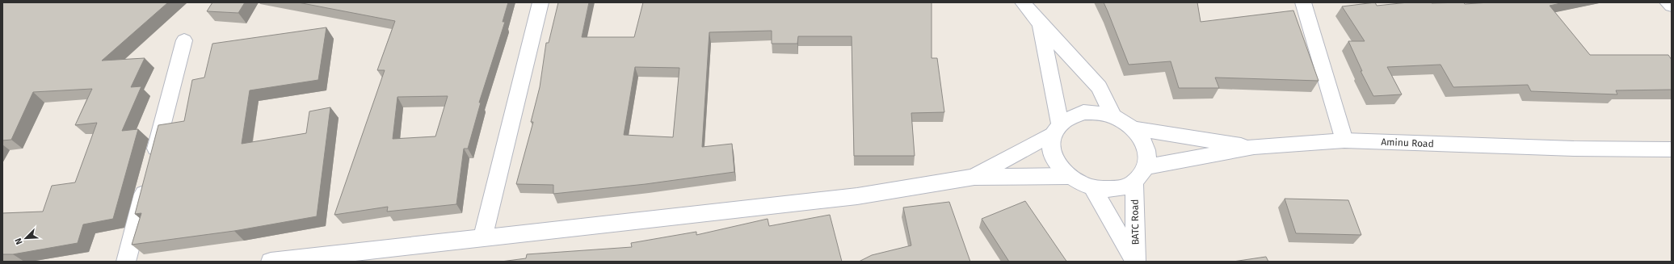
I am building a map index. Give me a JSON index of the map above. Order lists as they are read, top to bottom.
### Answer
{
  "streets": {
    "street": ["Aminu Road", "BATC Road"]
  },
  "crossings": [
    ["Aminu Road", "BATC Road"]
  ],
  "north": "bottom left"
}
